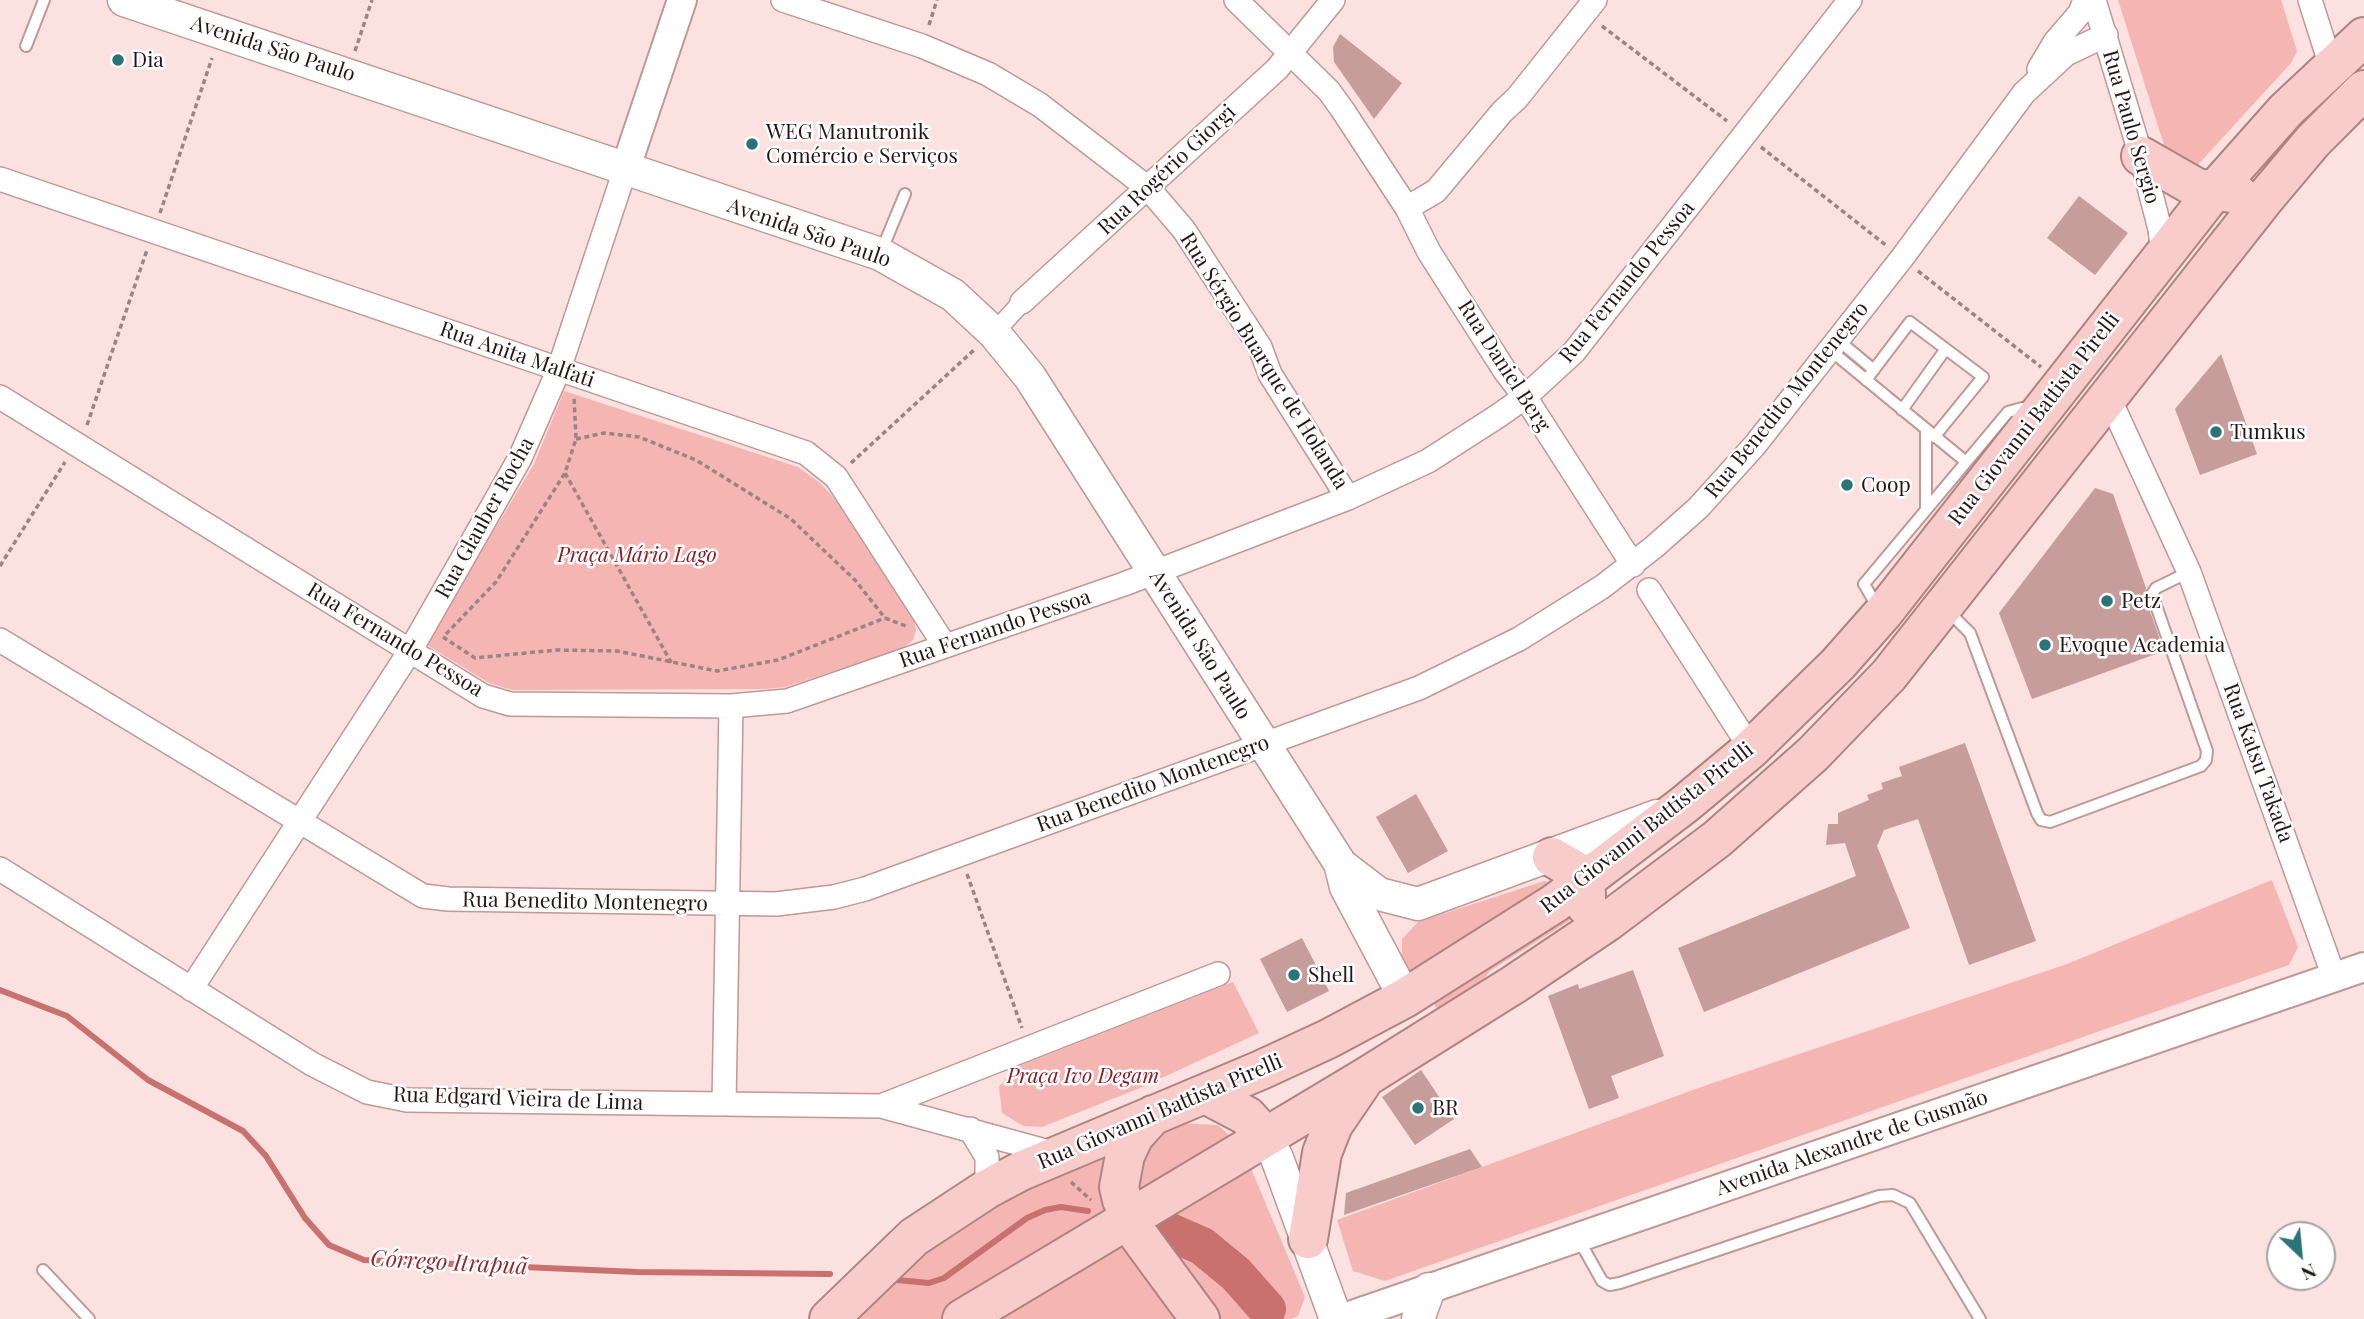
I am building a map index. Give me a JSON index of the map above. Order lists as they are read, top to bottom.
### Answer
{
  "streets": {
    "highway": ["Rua Giovanni Battista Pirelli"],
    "main road": ["Avenida São Paulo"],
    "street": [
      "Rua Paulo Sergio",
      "Rua Rogério Giorgi",
      "Rua Fernando Pessoa",
      "Rua Anita Malfati",
      "Rua Sérgio Buarque de Holanda",
      "Rua Daniel Berg",
      "Rua Benedito Montenegro",
      "Rua Glauber Rocha",
      "Rua Katsu Takada",
      "Rua Edgard Vieira de Lima",
      "Avenida Alexandre de Gusmão"
    ]
  },
  "crossings": [
    ["Avenida São Paulo", "Rua Rogério Giorgi"],
    ["Avenida São Paulo", "Rua Fernando Pessoa"],
    ["Avenida São Paulo", "Rua Benedito Montenegro"],
    ["Avenida São Paulo", "Rua Giovanni Battista Pirelli"],
    ["Avenida São Paulo", "Rua Glauber Rocha"],
    ["Rua Paulo Sergio", "Rua Benedito Montenegro"],
    ["Rua Paulo Sergio", "Rua Giovanni Battista Pirelli"],
    ["Rua Rogério Giorgi", "Rua Sérgio Buarque de Holanda"],
    ["Rua Rogério Giorgi", "Rua Daniel Berg"],
    ["Rua Fernando Pessoa", "Rua Anita Malfati"],
    ["Rua Fernando Pessoa", "Rua Sérgio Buarque de Holanda"],
    ["Rua Fernando Pessoa", "Rua Daniel Berg"],
    ["Rua Fernando Pessoa", "Rua Glauber Rocha"],
    ["Rua Anita Malfati", "Rua Glauber Rocha"],
    ["Rua Daniel Berg", "Rua Benedito Montenegro"],
    ["Rua Daniel Berg", "Rua Giovanni Battista Pirelli"],
    ["Rua Benedito Montenegro", "Rua Glauber Rocha"],
    ["Rua Giovanni Battista Pirelli", "Rua Katsu Takada"],
    ["Rua Giovanni Battista Pirelli", "Rua Edgard Vieira de Lima"],
    ["Rua Glauber Rocha", "Rua Edgard Vieira de Lima"],
    ["Rua Katsu Takada", "Avenida Alexandre de Gusmão"]
  ],
  "water": ["Córrego Itrapuã"],
  "parks": ["Praça Mário Lago", "Praça Ivo Degam"],
  "places": [
    "Dia",
    "WEG Manutronik Comércio e Serviços",
    "Tumkus",
    "Coop",
    "Petz",
    "Evoque Academia",
    "Shell",
    "BR"
  ],
  "north": "bottom right"
}
